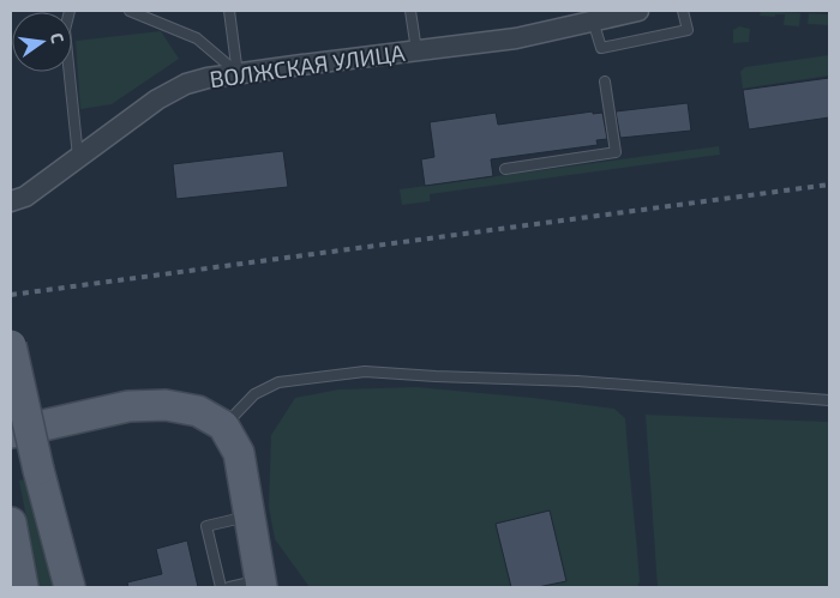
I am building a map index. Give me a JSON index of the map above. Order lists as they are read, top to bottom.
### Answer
{
  "streets": {
    "street": ["ВОЛЖСКАЯ УЛИЦА"]
  },
  "north": "right"
}
